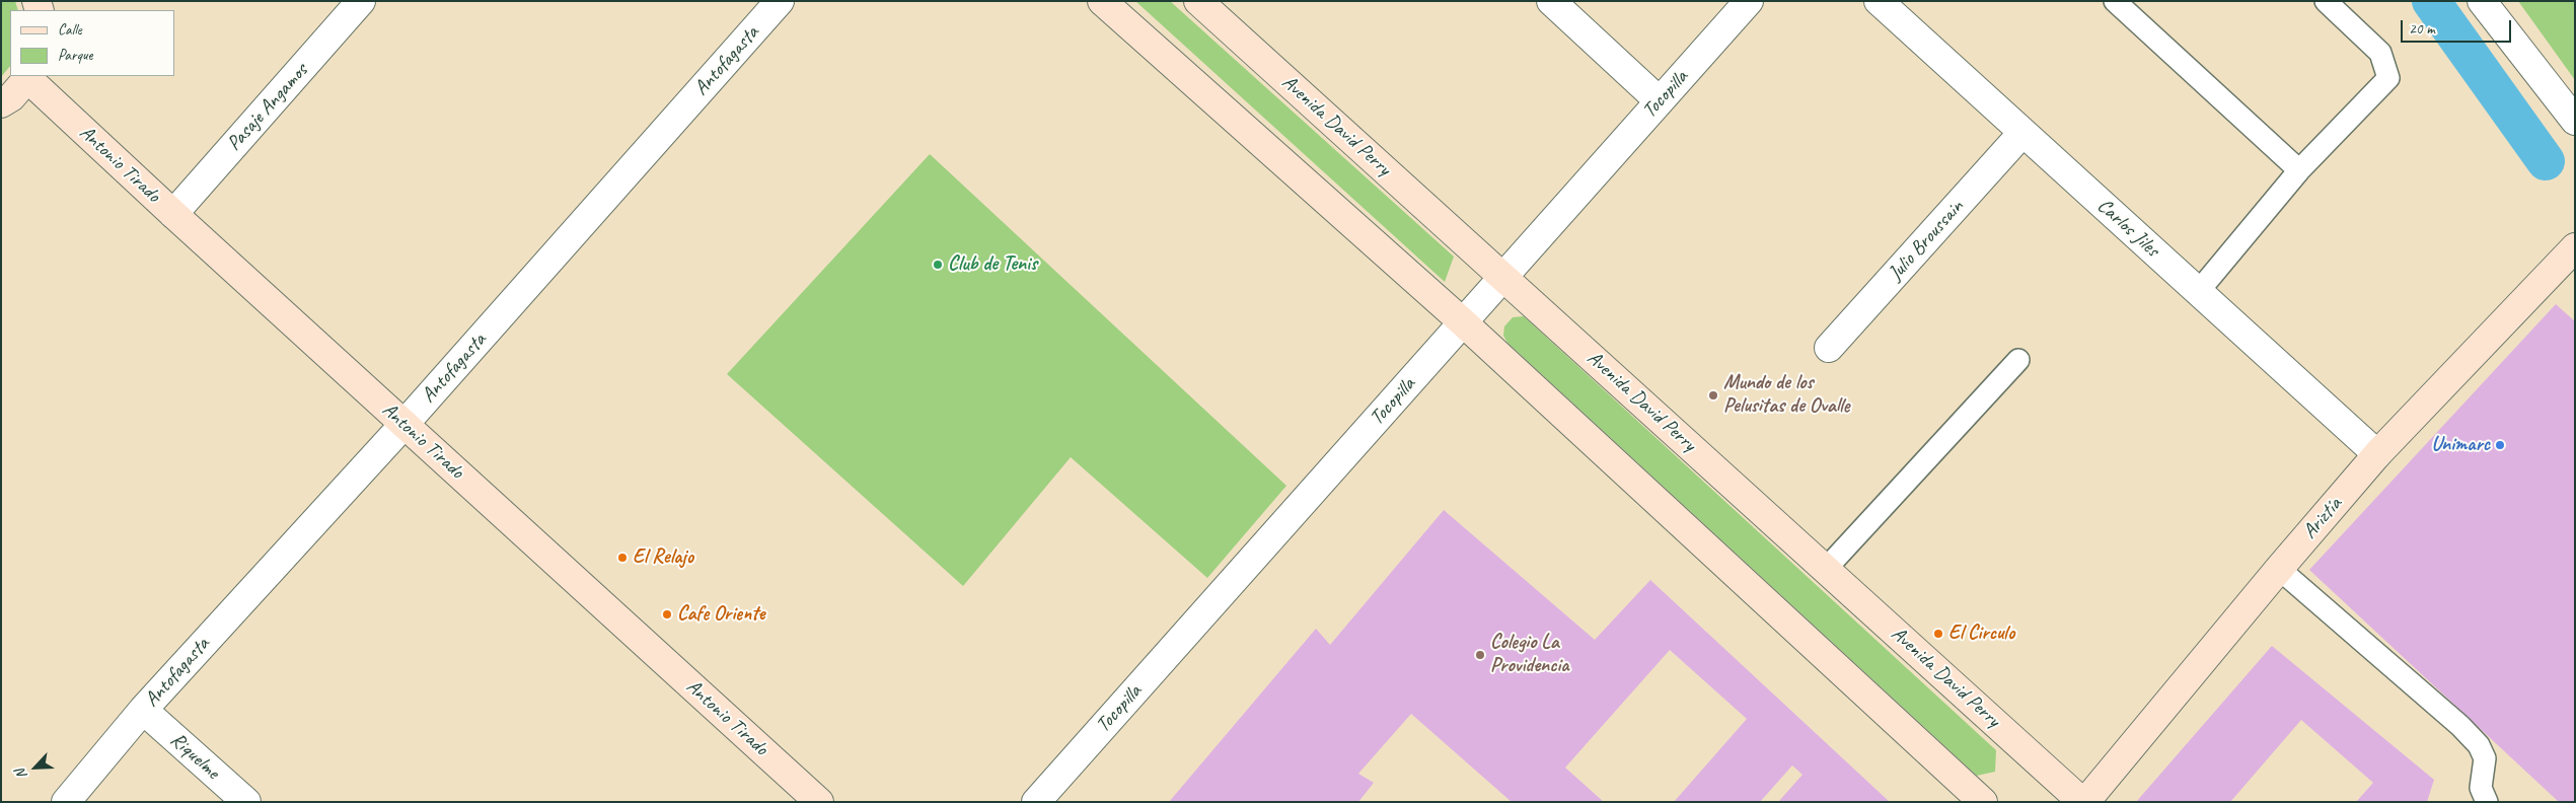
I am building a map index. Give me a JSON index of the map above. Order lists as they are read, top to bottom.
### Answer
{
  "streets": {
    "main road": ["Avenida David Perry", "Antonio Tirado", "Ariztía"],
    "street": [
      "Antofagasta",
      "Tocopilla",
      "Pasaje Angamos",
      "Carlos Jiles",
      "Julio Broussain",
      "Riquelme"
    ]
  },
  "crossings": [
    ["Antofagasta", "Antonio Tirado"],
    ["Antofagasta", "Riquelme"],
    ["Tocopilla", "Avenida David Perry"],
    ["Pasaje Angamos", "Antonio Tirado"],
    ["Avenida David Perry", "Ariztía"],
    ["Carlos Jiles", "Julio Broussain"],
    ["Carlos Jiles", "Ariztía"]
  ],
  "places": [
    "Club de Tenis",
    "Mundo de los Pelusitas de Ovalle",
    "Unimarc",
    "El Relajo",
    "Cafe Oriente",
    "El Circulo",
    "Colegio La Providencia"
  ],
  "legend": ["Calle", "Parque"],
  "scale_bar": "20 m",
  "north": "bottom left"
}
